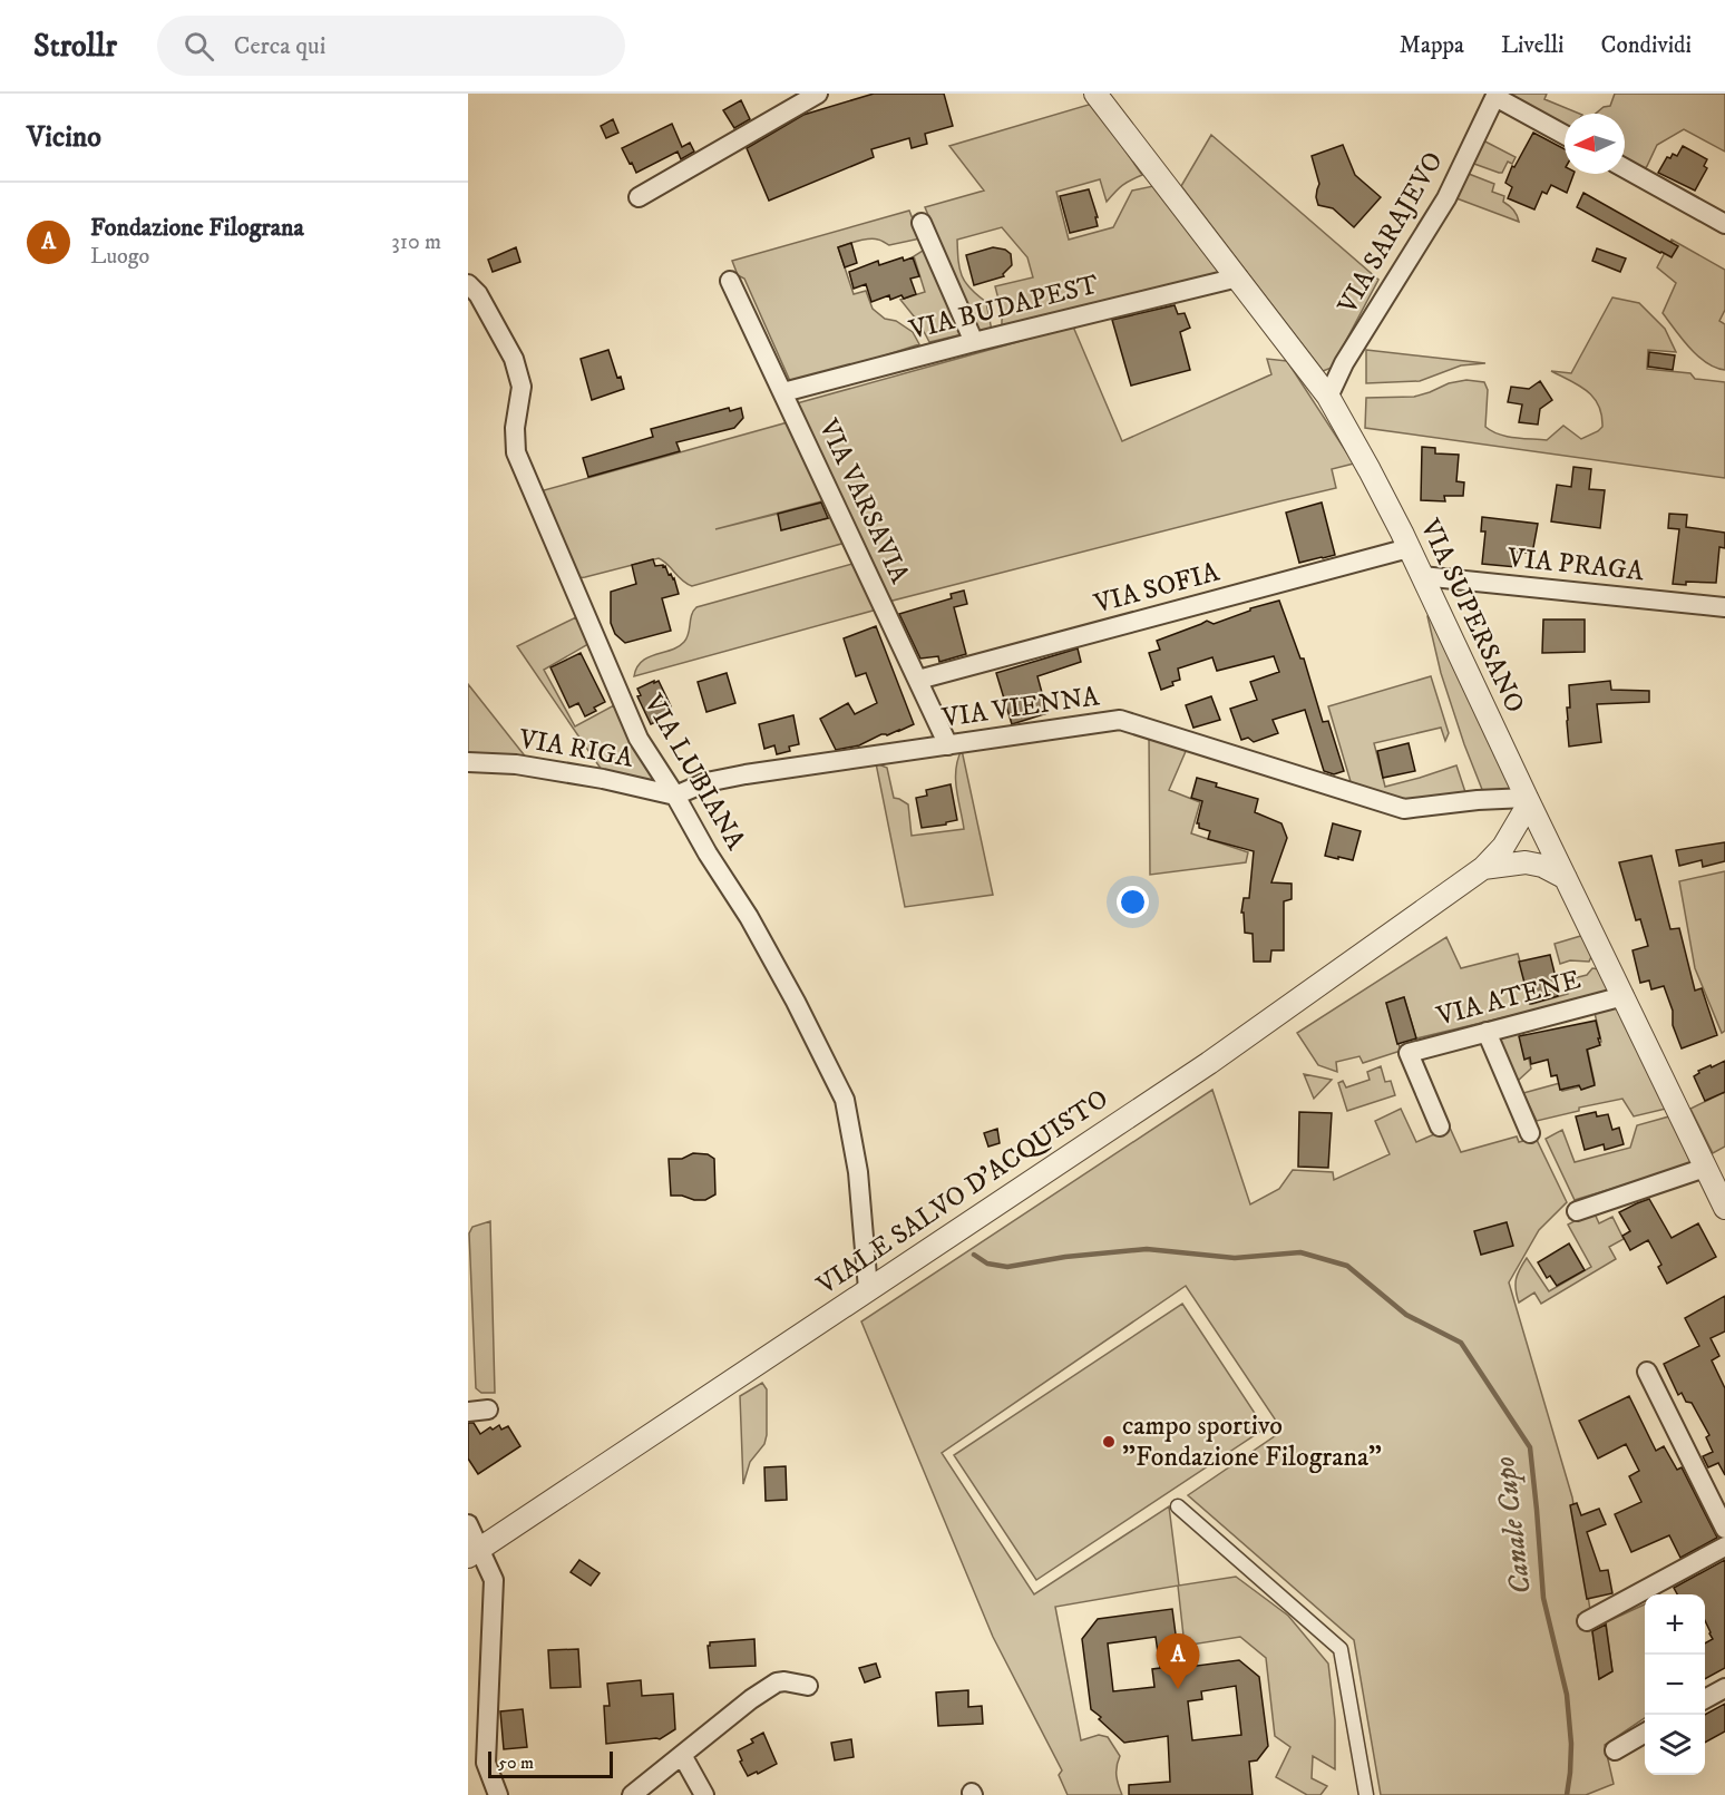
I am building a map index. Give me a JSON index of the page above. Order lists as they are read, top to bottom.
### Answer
{
  "streets": {
    "street": [
      "VIA SARAJEVO",
      "VIA BUDAPEST",
      "VIA VARSAVIA",
      "VIA PRAGA",
      "VIA SOFIA",
      "VIA SUPERSANO",
      "VIA VIENNA",
      "VIA RIGA",
      "VIA LUBIANA",
      "VIA ATENE",
      "VIALE SALVO D'ACQUISTO"
    ]
  },
  "crossings": [
    ["VIA SARAJEVO", "VIA SUPERSANO"],
    ["VIA BUDAPEST", "VIA VARSAVIA"],
    ["VIA BUDAPEST", "VIA SUPERSANO"],
    ["VIA VARSAVIA", "VIA SOFIA"],
    ["VIA VARSAVIA", "VIA VIENNA"],
    ["VIA PRAGA", "VIA SUPERSANO"],
    ["VIA SOFIA", "VIA SUPERSANO"],
    ["VIA SUPERSANO", "VIA VIENNA"],
    ["VIA SUPERSANO", "VIA ATENE"],
    ["VIA SUPERSANO", "VIALE SALVO D'ACQUISTO"],
    ["VIA VIENNA", "VIA RIGA"],
    ["VIA VIENNA", "VIA LUBIANA"],
    ["VIA VIENNA", "VIALE SALVO D'ACQUISTO"],
    ["VIA RIGA", "VIA LUBIANA"],
    ["VIA LUBIANA", "VIALE SALVO D'ACQUISTO"]
  ],
  "water": ["Canale Cupo"],
  "places": ["campo sportivo \"Fondazione Filograna\""],
  "scale_bar": "50 m",
  "north": "left",
  "page": {
    "header": "Strollr",
    "search": "Cerca qui",
    "nav": ["Mappa", "Livelli", "Condividi"],
    "heading": "Vicino",
    "list": [
      {
        "mark": "A",
        "name": "Fondazione Filograna",
        "note": "Luogo",
        "value": "310 m"
      }
    ],
    "map_buttons": ["+", "−"],
    "pins": "A",
    "scale": "50 m"
  }
}
